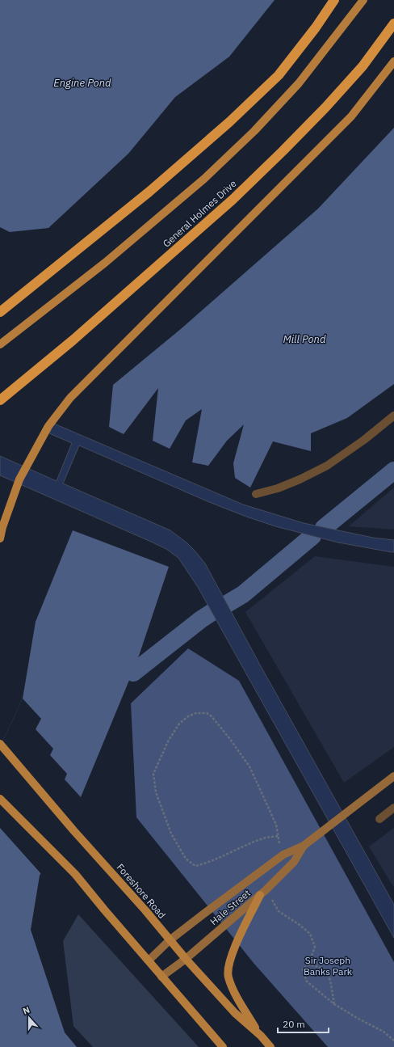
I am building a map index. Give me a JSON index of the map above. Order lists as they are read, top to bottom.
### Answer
{
  "streets": {
    "highway": ["General Holmes Drive"],
    "main road": ["Foreshore Road"],
    "street": ["Hale Street"]
  },
  "crossings": [
    ["Foreshore Road", "Hale Street"]
  ],
  "water": ["Engine Pond", "Mill Pond"],
  "parks": ["Sir Joseph Banks Park"],
  "scale_bar": "20 m",
  "north": "top"
}
